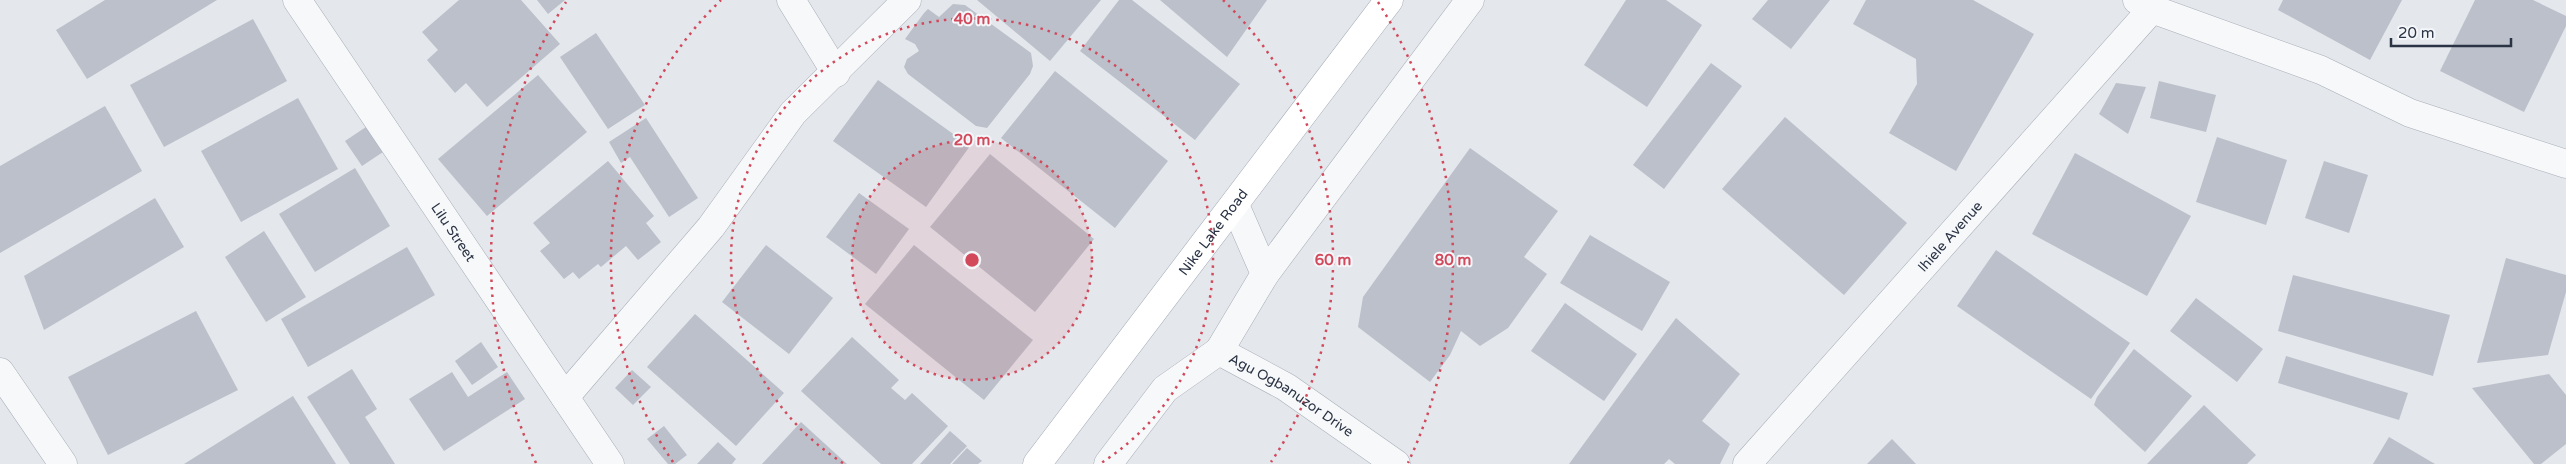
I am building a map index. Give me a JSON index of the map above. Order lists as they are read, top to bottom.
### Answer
{
  "streets": {
    "main road": ["Nike Lake Road"],
    "street": ["Lilu Street", "Ihiele Avenue", "Agu Ogbanuzor Drive"]
  },
  "scale_bar": "20 m",
  "rings": [
    "40 m",
    "20 m",
    "60 m",
    "80 m"
  ]
}
